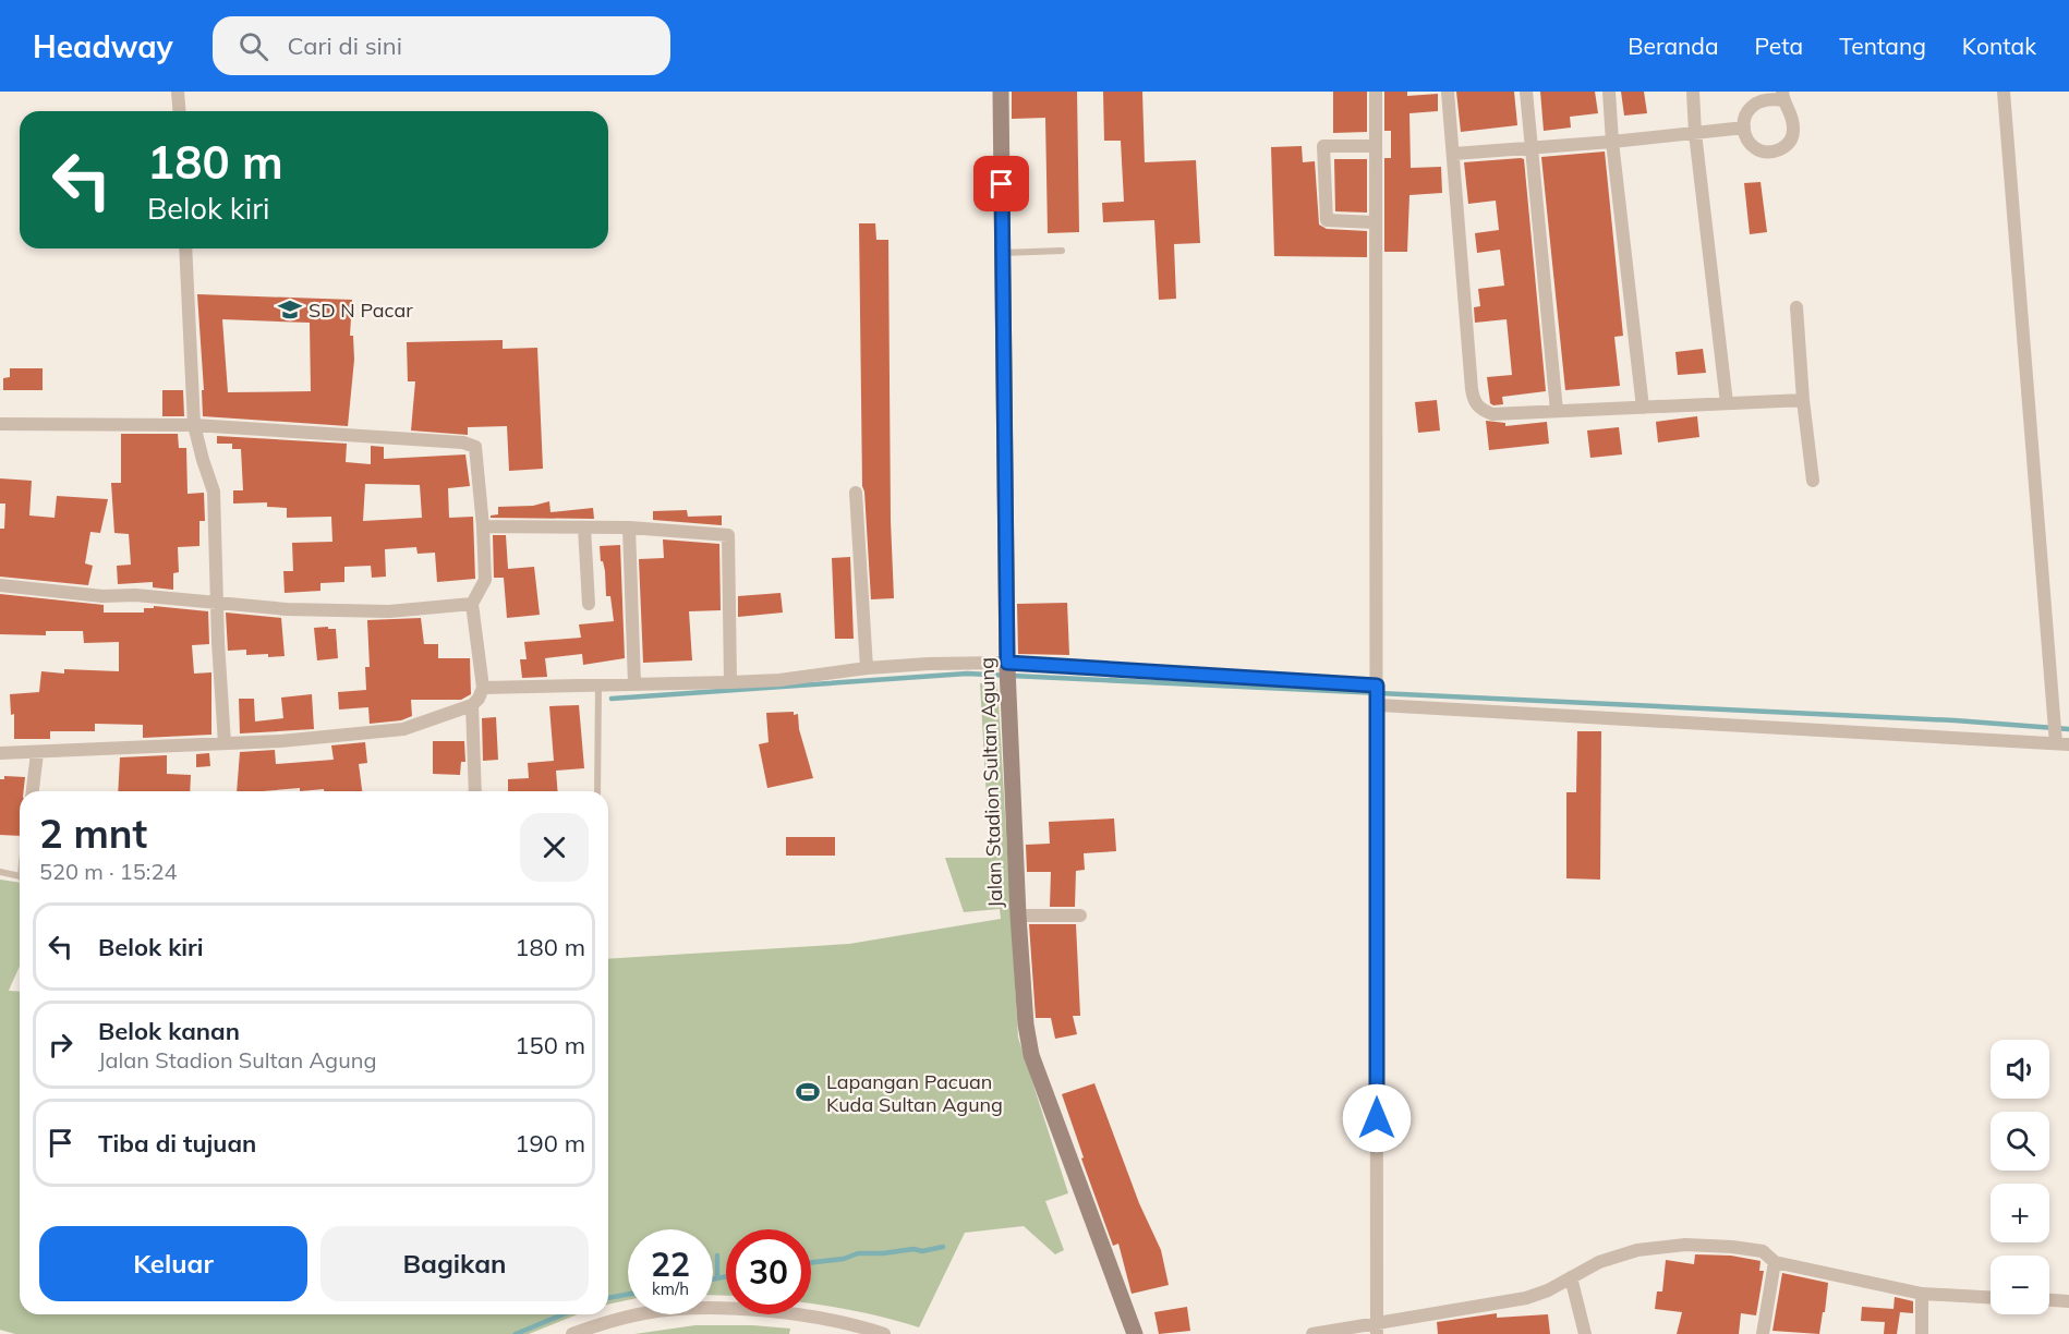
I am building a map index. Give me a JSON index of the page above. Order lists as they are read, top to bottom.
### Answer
{
  "streets": {
    "main road": ["Jalan Stadion Sultan Agung"]
  },
  "places": {
    "school or university": ["SD N Pacar"],
    "sports": ["Lapangan Pacuan Kuda Sultan Agung"]
  },
  "page": {
    "header": "Headway",
    "search": "Cari di sini",
    "nav": [
      "Beranda",
      "Peta",
      "Tentang",
      "Kontak"
    ],
    "turn": ["180 m", "Belok kiri"],
    "heading": ["2 mnt", "520 m · 15:24"],
    "list": [
      {
        "name": "Belok kiri",
        "value": "180 m"
      },
      {
        "name": "Belok kanan",
        "note": "Jalan Stadion Sultan Agung",
        "value": "150 m"
      },
      {
        "name": "Tiba di tujuan",
        "value": "190 m"
      }
    ],
    "map_buttons": ["+", "−"],
    "buttons": ["Keluar", "Bagikan"],
    "speed": "22 km/h",
    "limit": "30"
  }
}
